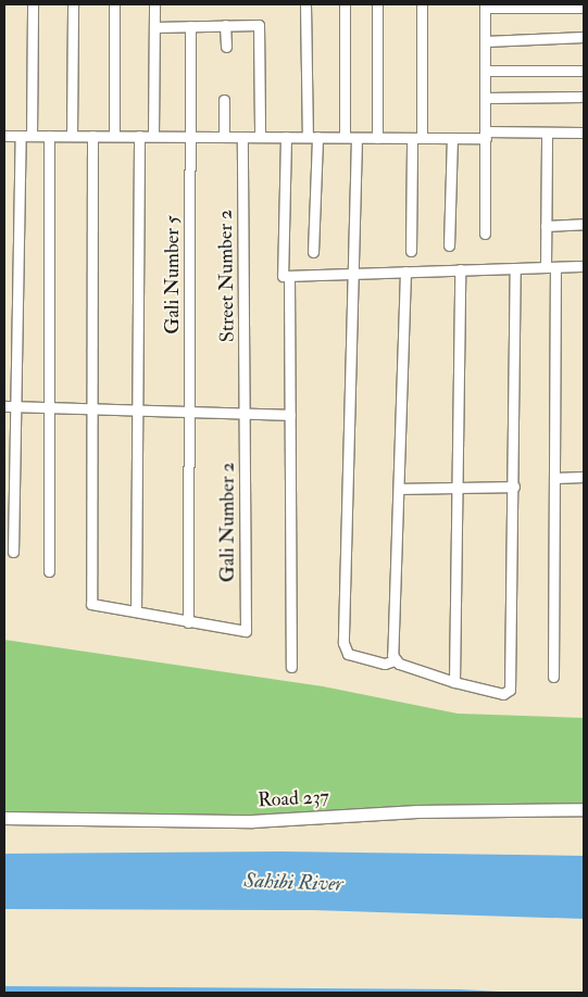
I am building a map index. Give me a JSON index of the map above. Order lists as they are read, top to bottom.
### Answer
{
  "streets": {
    "street": [
      "Gali Number 5",
      "Street Number 2",
      "Gali Number 2",
      "Road 237"
    ]
  },
  "crossings": [
    ["Gali Number 5", "Gali Number 2"],
    ["Street Number 2", "Gali Number 2"]
  ],
  "water": ["Sahibi River"]
}
